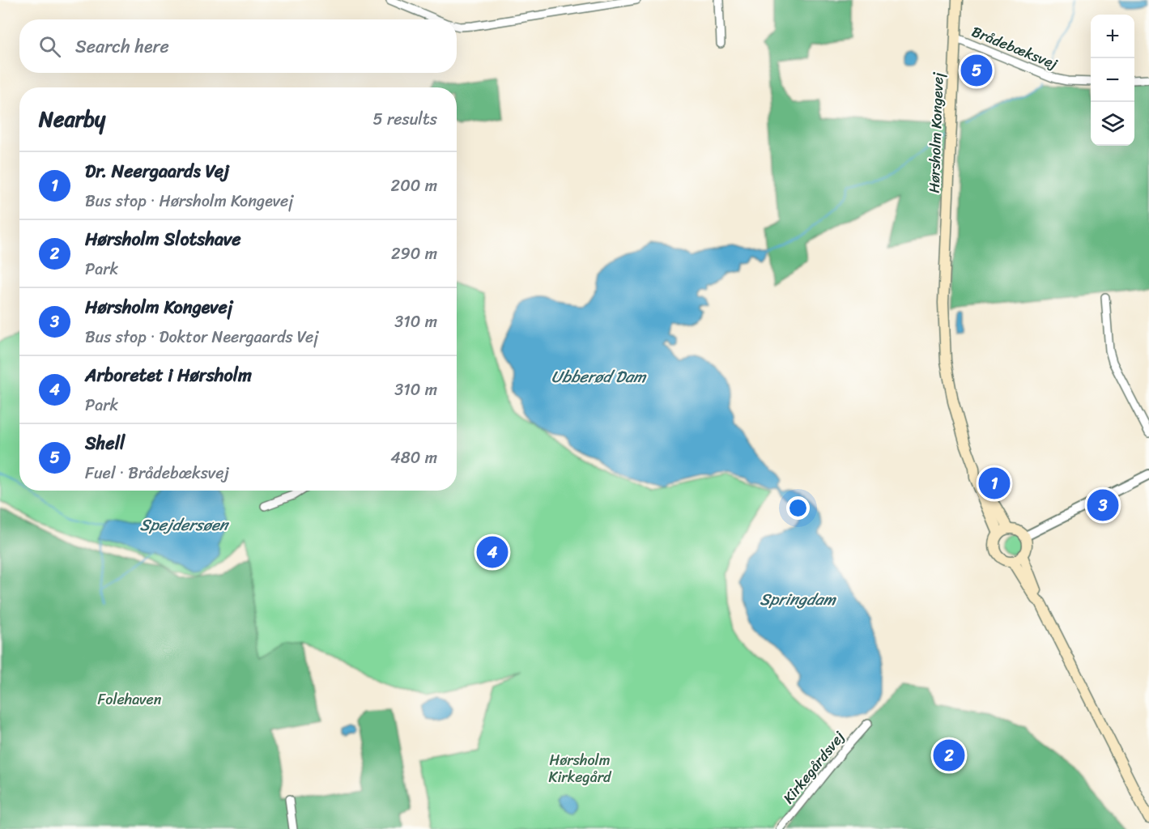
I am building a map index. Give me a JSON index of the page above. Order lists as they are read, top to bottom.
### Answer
{
  "streets": {
    "main road": ["Hørsholm Kongevej"],
    "street": ["Brådebæksvej", "Kirkegårdsvej"]
  },
  "crossings": [
    ["Brådebæksvej", "Hørsholm Kongevej"]
  ],
  "water": ["Ubberød Dam", "Spejdersøen", "Springdam"],
  "parks": ["Folehaven", "Hørsholm Kirkegård"],
  "page": {
    "map_buttons": ["+", "−"],
    "search": "Search here",
    "pins": [
      "5",
      "1",
      "3",
      "4",
      "2"
    ],
    "heading": ["Nearby", "5 results"],
    "list": [
      {
        "mark": "1",
        "name": "Dr. Neergaards Vej",
        "note": "Bus stop · Hørsholm Kongevej",
        "value": "200 m"
      },
      {
        "mark": "2",
        "name": "Hørsholm Slotshave",
        "note": "Park",
        "value": "290 m"
      },
      {
        "mark": "3",
        "name": "Hørsholm Kongevej",
        "note": "Bus stop · Doktor Neergaards Vej",
        "value": "310 m"
      },
      {
        "mark": "4",
        "name": "Arboretet i Hørsholm",
        "note": "Park",
        "value": "310 m"
      },
      {
        "mark": "5",
        "name": "Shell",
        "note": "Fuel · Brådebæksvej",
        "value": "480 m"
      }
    ]
  }
}
